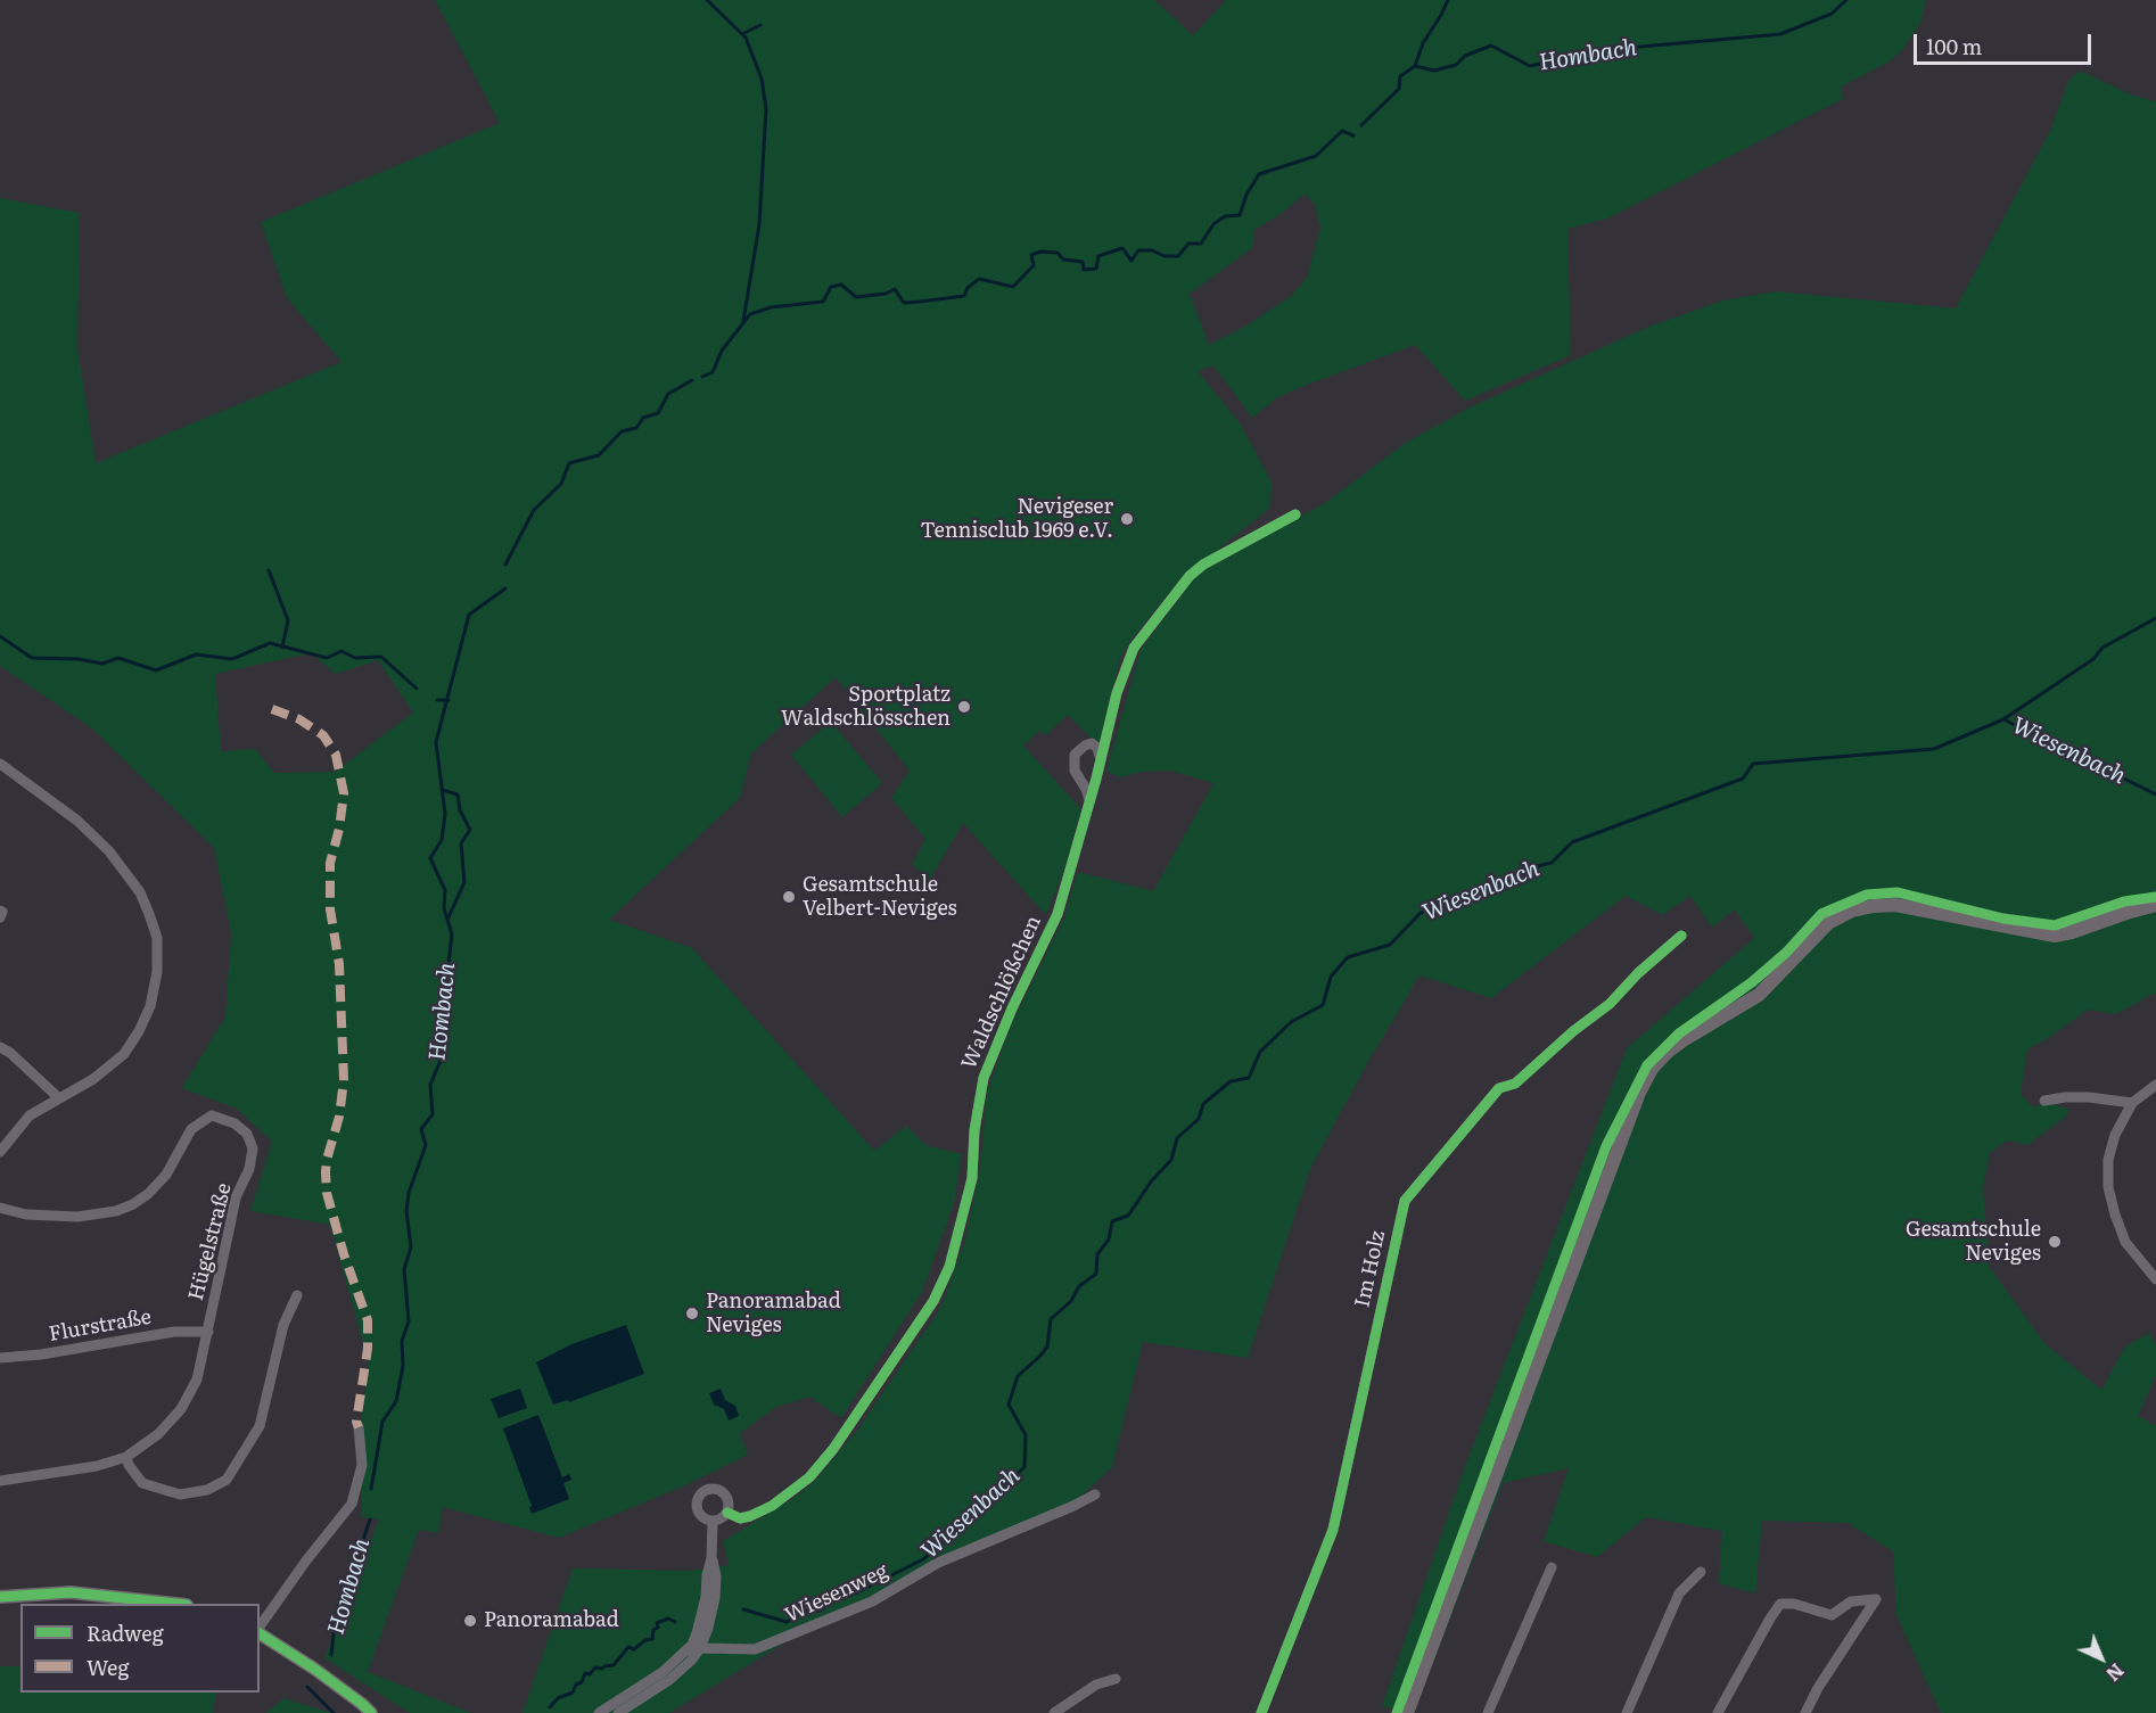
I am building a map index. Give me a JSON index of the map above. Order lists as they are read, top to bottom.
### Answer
{
  "streets": {
    "street": [
      "Waldschlößchen",
      "Hügelstraße",
      "Im Holz",
      "Flurstraße",
      "Wiesenweg"
    ]
  },
  "crossings": [
    ["Hügelstraße", "Flurstraße"]
  ],
  "water": ["Hombach", "Wiesenbach"],
  "places": [
    "Nevigeser Tennisclub 1969 e.V.",
    "Sportplatz Waldschlösschen",
    "Gesamtschule Velbert-Neviges",
    "Gesamtschule Neviges",
    "Panoramabad Neviges",
    "Panoramabad"
  ],
  "legend": ["Radweg", "Weg"],
  "scale_bar": "100 m",
  "north": "bottom right"
}
